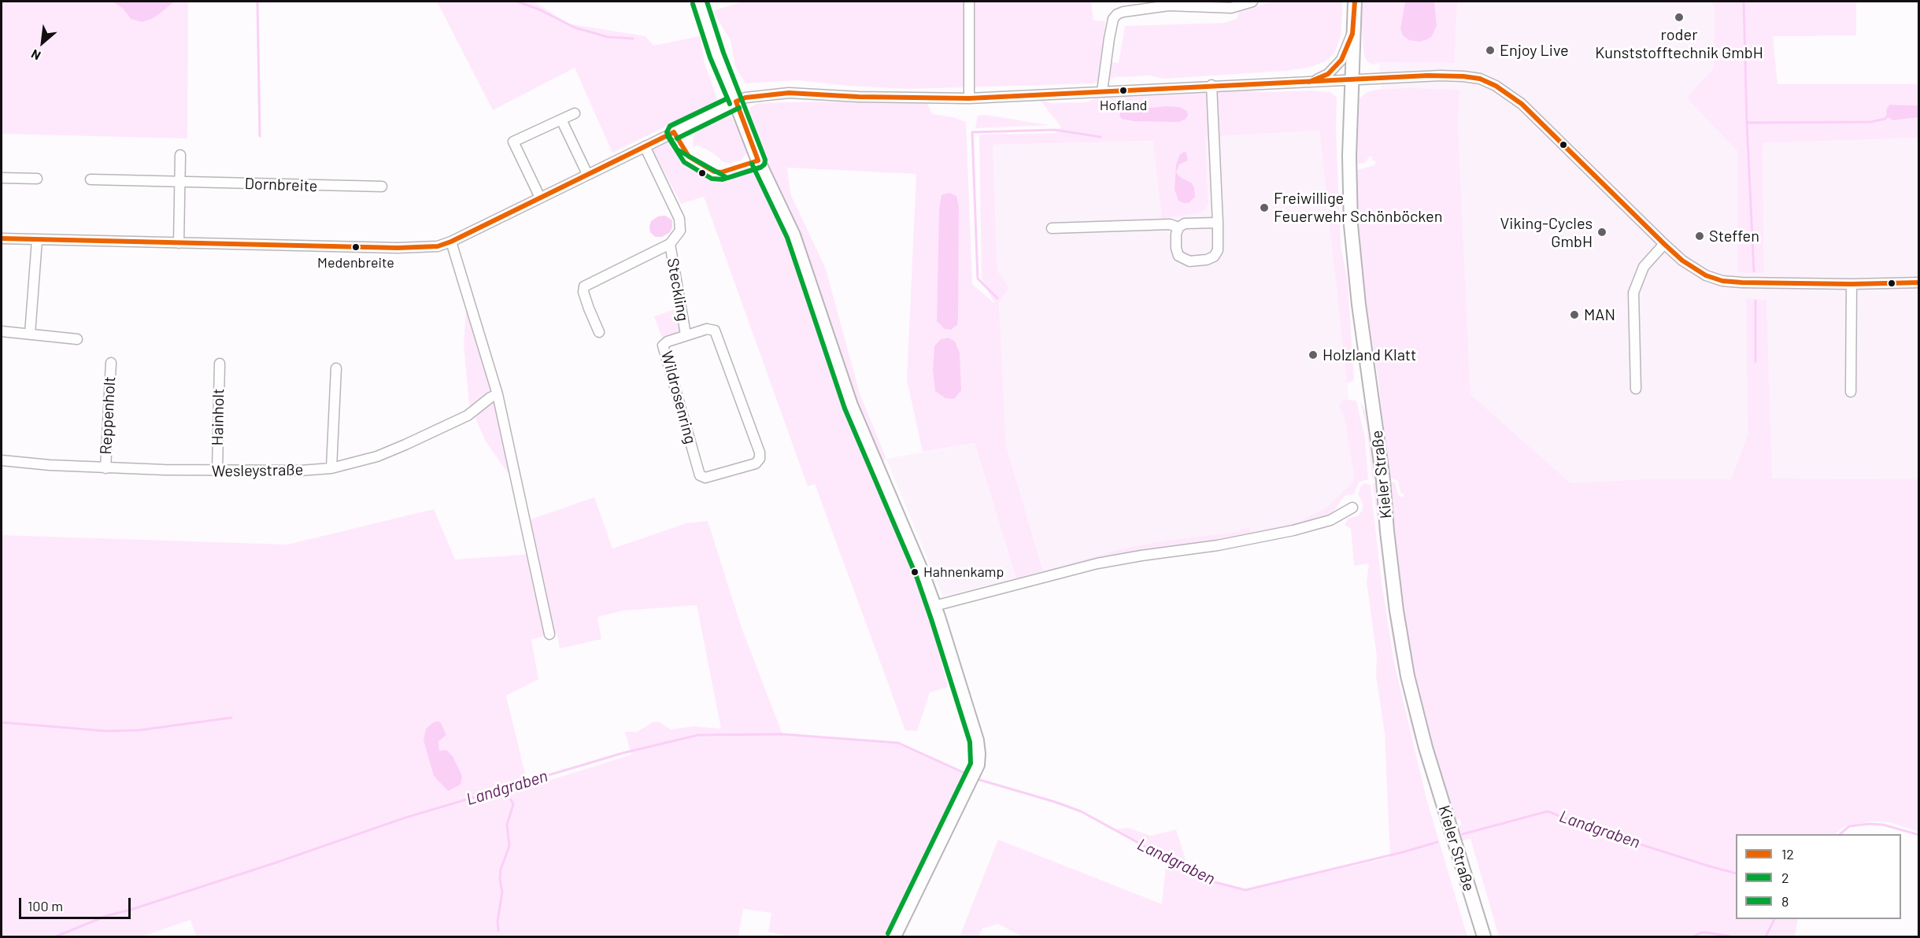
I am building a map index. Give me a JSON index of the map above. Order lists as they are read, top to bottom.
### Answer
{
  "streets": {
    "main road": ["Kieler Straße"],
    "street": [
      "Dornbreite",
      "Steckling",
      "Wildrosenring",
      "Reppenholt",
      "Hainholt",
      "Wesleystraße"
    ]
  },
  "crossings": [
    ["Steckling", "Wildrosenring"],
    ["Reppenholt", "Wesleystraße"],
    ["Hainholt", "Wesleystraße"]
  ],
  "water": ["Landgraben"],
  "places": [
    "roder Kunststofftechnik GmbH",
    "Enjoy Live",
    "Hofland",
    "Freiwillige Feuerwehr Schönböcken",
    "Viking-Cycles GmbH",
    "Steffen",
    "Medenbreite",
    "MAN",
    "Holzland Klatt",
    "Hahnenkamp"
  ],
  "lines": ["transit line 12", "transit line 8", "transit line 2"],
  "legend": ["12", "2", "8"],
  "scale_bar": "100 m",
  "north": "bottom left"
}
